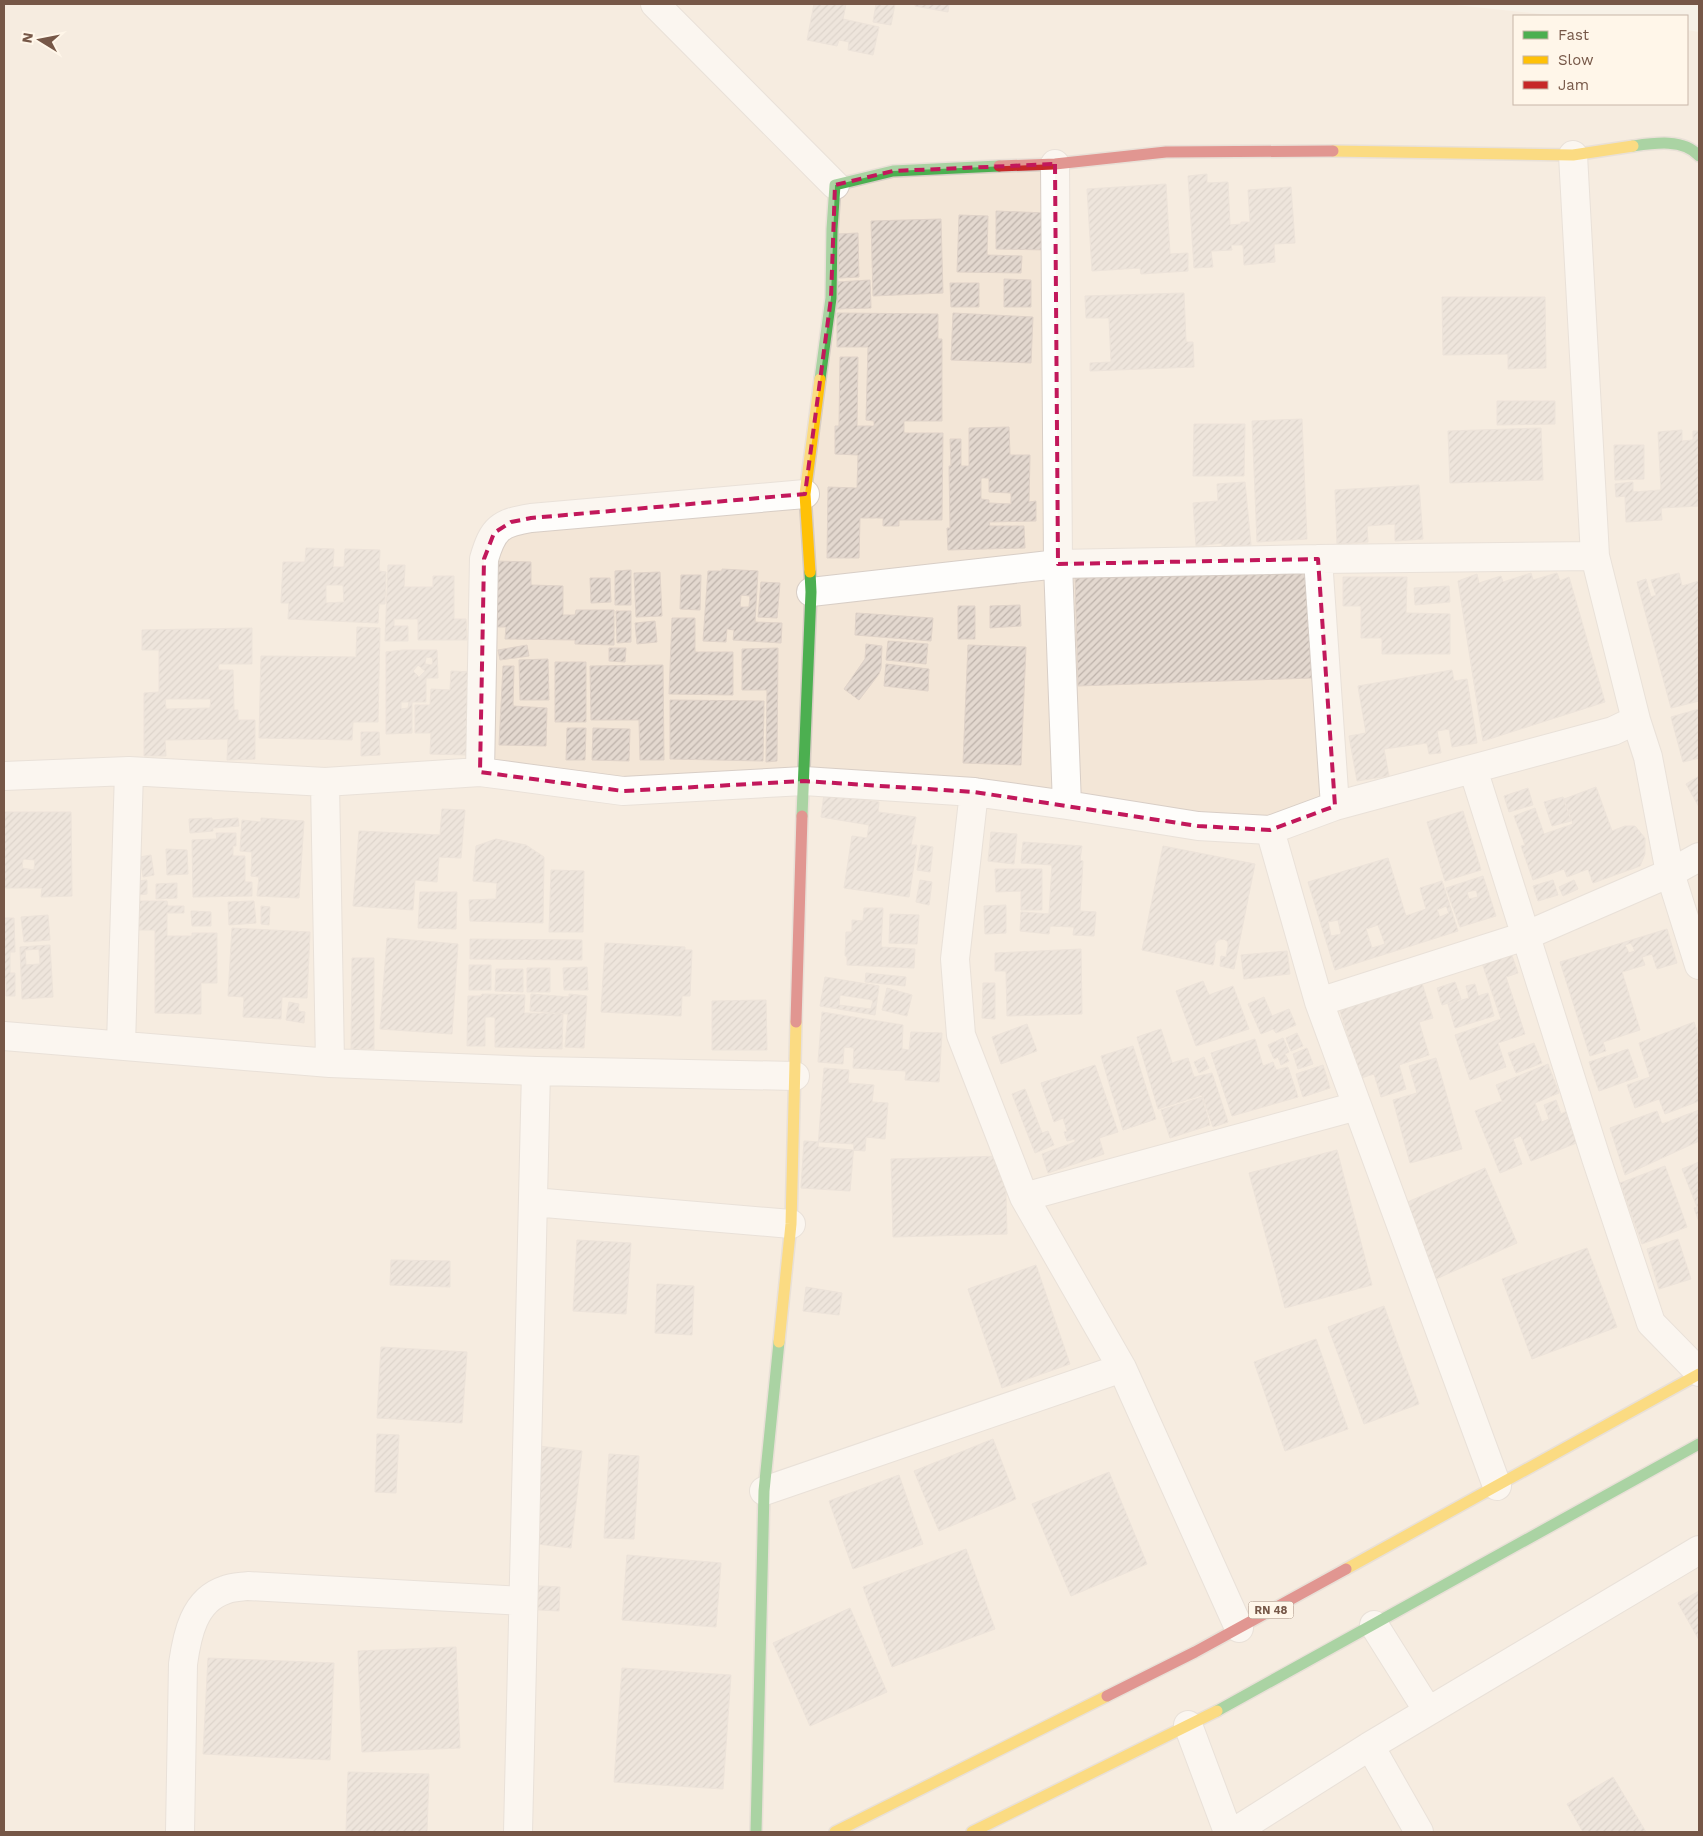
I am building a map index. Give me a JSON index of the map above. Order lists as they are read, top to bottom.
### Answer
{
  "streets": {
    "main road": ["RN 48"]
  },
  "legend": ["Fast", "Slow", "Jam"],
  "north": "left"
}
